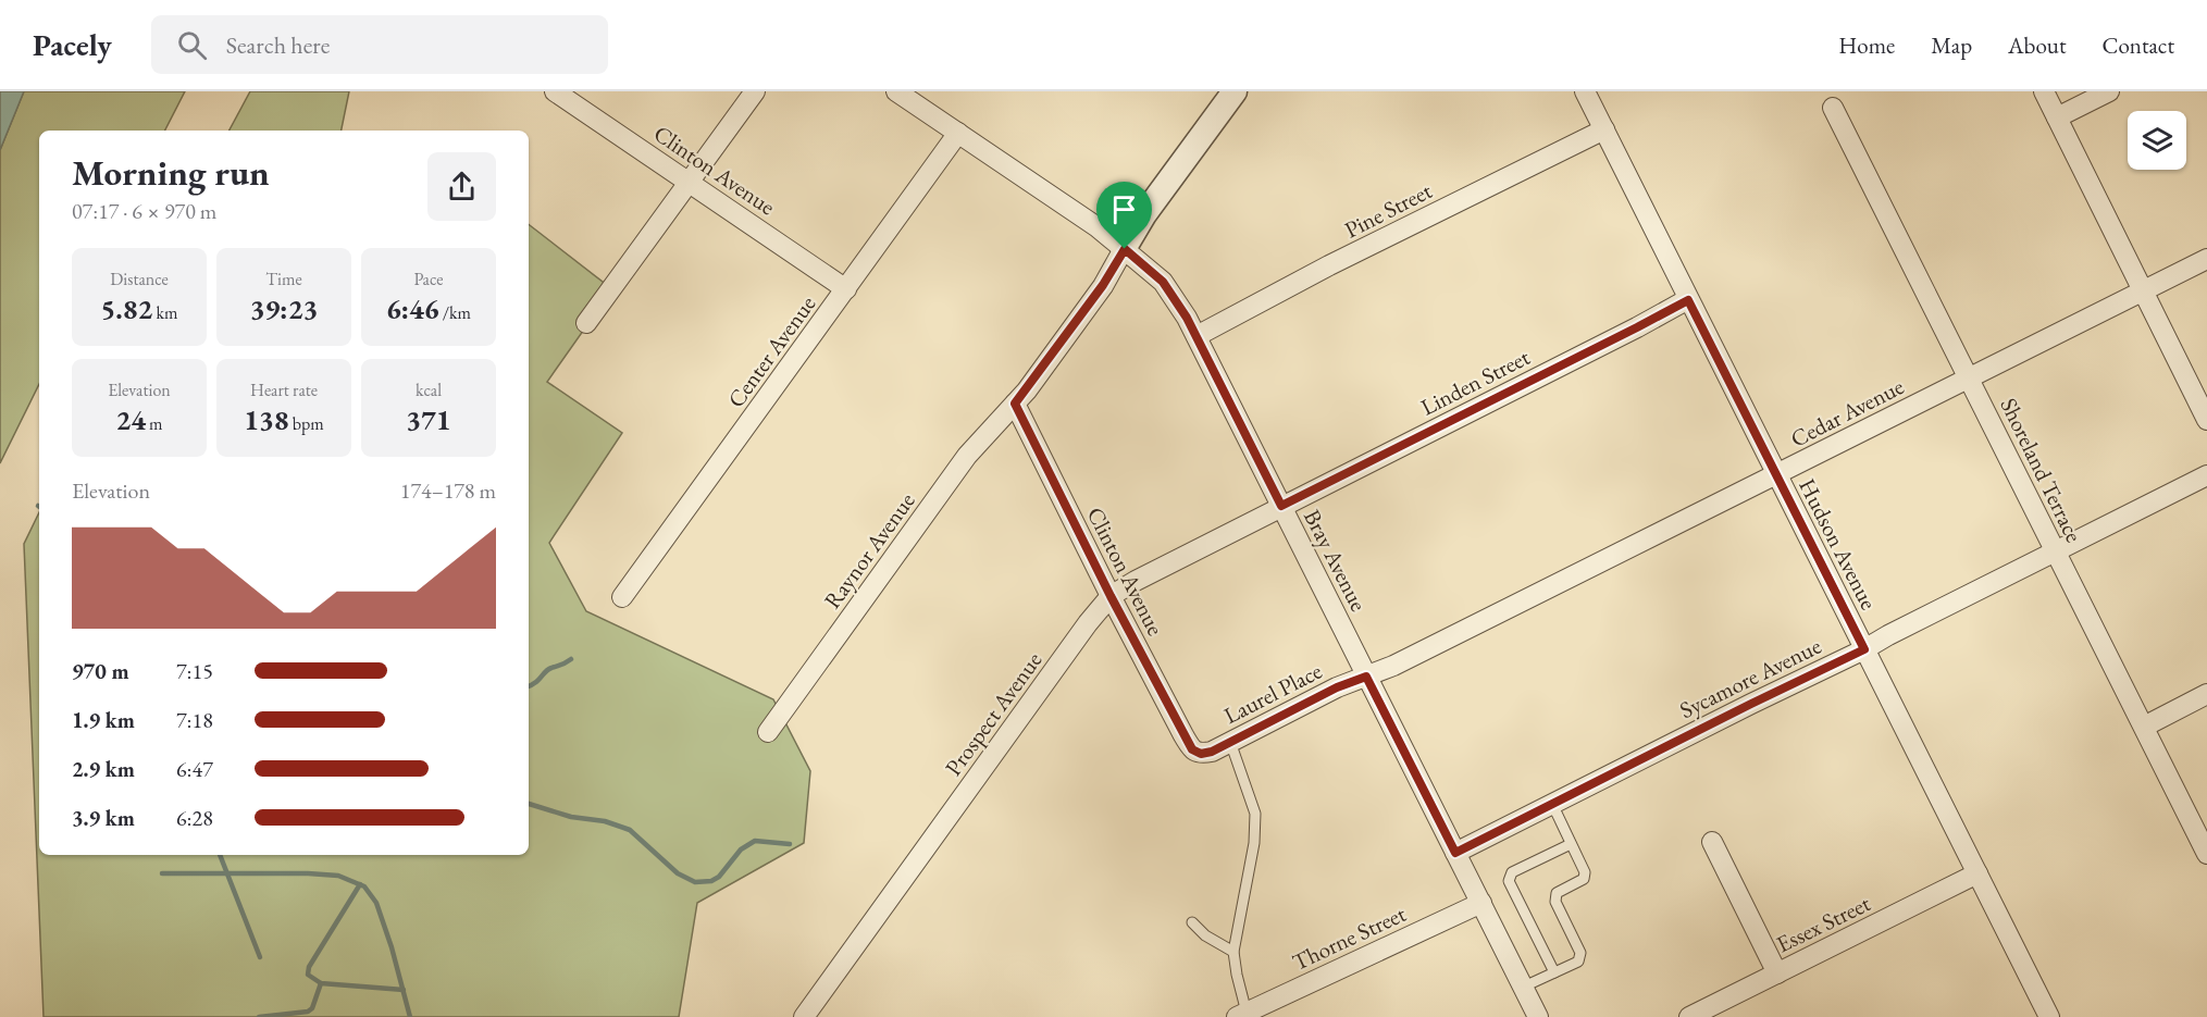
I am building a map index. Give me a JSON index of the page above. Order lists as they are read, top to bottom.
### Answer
{
  "streets": {
    "street": [
      "Clinton Avenue",
      "Pine Street",
      "Center Avenue",
      "Linden Street",
      "Cedar Avenue",
      "Shoreland Terrace",
      "Hudson Avenue",
      "Raynor Avenue",
      "Bray Avenue",
      "Sycamore Avenue",
      "Laurel Place",
      "Prospect Avenue",
      "Essex Street",
      "Thorne Street"
    ]
  },
  "crossings": [
    ["Clinton Avenue", "Center Avenue"],
    ["Clinton Avenue", "Raynor Avenue"],
    ["Clinton Avenue", "Laurel Place"],
    ["Clinton Avenue", "Prospect Avenue"],
    ["Pine Street", "Hudson Avenue"],
    ["Pine Street", "Bray Avenue"],
    ["Center Avenue", "Bray Avenue"],
    ["Linden Street", "Hudson Avenue"],
    ["Linden Street", "Bray Avenue"],
    ["Linden Street", "Prospect Avenue"],
    ["Cedar Avenue", "Shoreland Terrace"],
    ["Cedar Avenue", "Hudson Avenue"],
    ["Cedar Avenue", "Bray Avenue"],
    ["Cedar Avenue", "Laurel Place"],
    ["Shoreland Terrace", "Sycamore Avenue"],
    ["Hudson Avenue", "Sycamore Avenue"],
    ["Hudson Avenue", "Essex Street"],
    ["Raynor Avenue", "Bray Avenue"],
    ["Bray Avenue", "Sycamore Avenue"],
    ["Bray Avenue", "Laurel Place"],
    ["Bray Avenue", "Prospect Avenue"],
    ["Bray Avenue", "Thorne Street"]
  ],
  "page": {
    "header": "Pacely",
    "search": "Search here",
    "nav": [
      "Home",
      "Map",
      "About",
      "Contact"
    ],
    "heading": ["Morning run", "07:17 · 6 × 970 m"],
    "stats": [
      ["Distance", "5.82 km"],
      ["Time", "39:23"],
      ["Pace", "6:46 /km"],
      ["Elevation", "24 m"],
      ["Heart rate", "138 bpm"],
      ["kcal", "371"]
    ],
    "chart": ["Elevation", "174–178 m"],
    "list": [
      {
        "name": "970 m",
        "note": "7:15"
      },
      {
        "name": "1.9 km",
        "note": "7:18"
      },
      {
        "name": "2.9 km",
        "note": "6:47"
      },
      {
        "name": "3.9 km",
        "note": "6:28"
      }
    ]
  }
}
